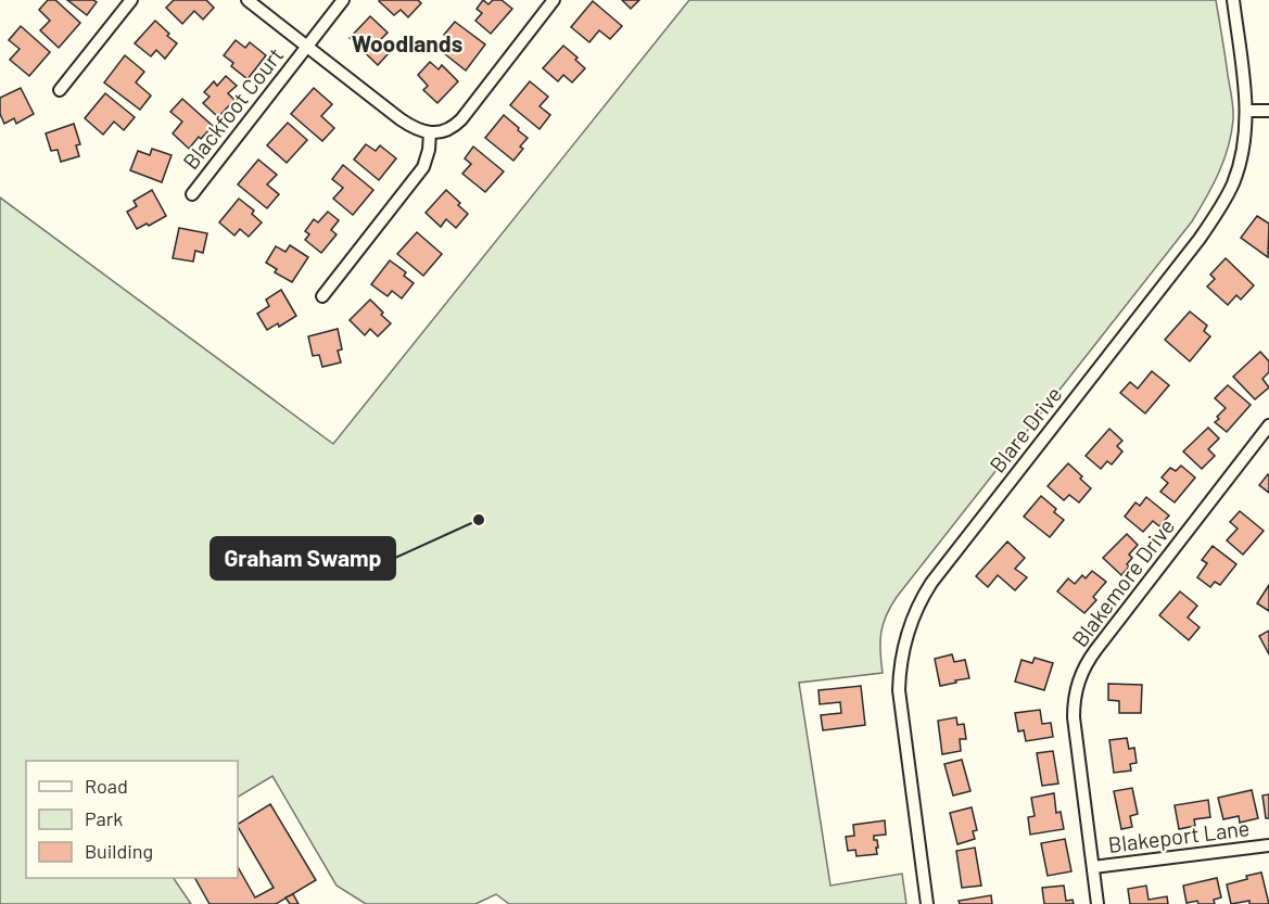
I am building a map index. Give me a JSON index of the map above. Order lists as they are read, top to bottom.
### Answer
{
  "streets": {
    "street": [
      "Blackfoot Court",
      "Blare Drive",
      "Blakemore Drive",
      "Blakeport Lane"
    ]
  },
  "crossings": [
    ["Blakemore Drive", "Blakeport Lane"]
  ],
  "districts": ["Woodlands"],
  "places": ["Graham Swamp"],
  "legend": ["Road", "Park", "Building"]
}
